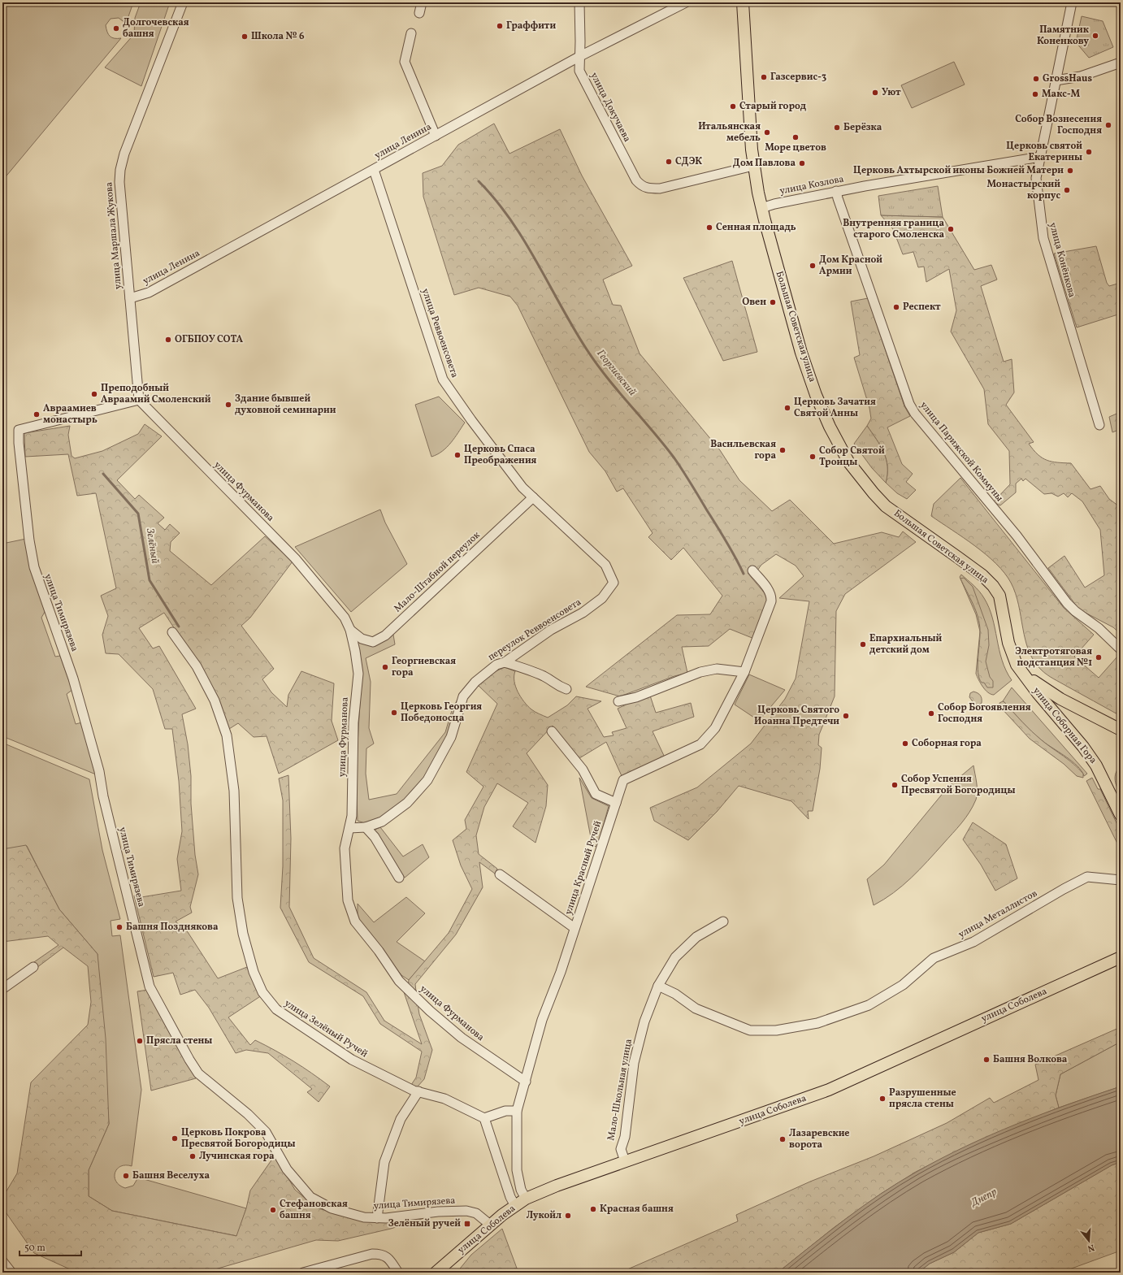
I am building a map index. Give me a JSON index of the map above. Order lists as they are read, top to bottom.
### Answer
{
  "streets": {
    "main road": ["Большая Советская улица", "улица Соборная Гора", "улица Соболева"],
    "street": [
      "улица Докучаева",
      "улица Ленина",
      "улица Козлова",
      "улица Маршала Жукова",
      "улица Конёнкова",
      "улица Реввоенсовета",
      "улица Парижской Коммуны",
      "улица Фурманова",
      "Мало-Штабной переулок",
      "улица Тимирязева",
      "переулок Реввоенсовета",
      "улица Красный Ручей",
      "улица Металлистов",
      "улица Зелёный Ручей",
      "Мало-Школьная улица"
    ]
  },
  "crossings": [
    ["улица Докучаева", "улица Ленина"],
    ["улица Докучаева", "Большая Советская улица"],
    ["улица Ленина", "улица Маршала Жукова"],
    ["улица Ленина", "улица Реввоенсовета"],
    ["улица Козлова", "улица Конёнкова"],
    ["улица Козлова", "Большая Советская улица"],
    ["улица Козлова", "улица Парижской Коммуны"],
    ["улица Маршала Жукова", "улица Фурманова"],
    ["улица Маршала Жукова", "улица Тимирязева"],
    ["Большая Советская улица", "улица Соборная Гора"],
    ["улица Реввоенсовета", "Мало-Штабной переулок"],
    ["улица Реввоенсовета", "переулок Реввоенсовета"],
    ["улица Фурманова", "Мало-Штабной переулок"],
    ["улица Фурманова", "улица Тимирязева"],
    ["улица Фурманова", "переулок Реввоенсовета"],
    ["улица Фурманова", "улица Красный Ручей"],
    ["улица Тимирязева", "улица Соболева"],
    ["улица Красный Ручей", "улица Соболева"],
    ["улица Металлистов", "Мало-Школьная улица"],
    ["улица Соболева", "Мало-Школьная улица"]
  ],
  "water": ["Георгиевский", "Зелёный", "Днепр"],
  "places": {
    "other": [
      "Граффити",
      "Долгочевская башня",
      "Памятник Коненкову",
      "Школа № 6",
      "Газсервис-3",
      "GrossHaus",
      "Уют",
      "Макс-М",
      "Старый город",
      "Собор Вознесения Господня",
      "Берёзка",
      "Итальянская мебель",
      "Море цветов",
      "Церковь святой Екатерины",
      "СДЭК",
      "Дом Павлова",
      "Церковь Ахтырской иконы Божией Матери",
      "Монастырский корпус",
      "Сенная площадь",
      "Внутренняя граница старого Смоленска",
      "Дом Красной Армии",
      "Овен",
      "Респект",
      "ОГБПОУ СОТА",
      "Преподобный Авраамий Смоленский",
      "Здание бывшей духовной семинарии",
      "Церковь Зачатия Святой Анны",
      "Авраамиев монастырь",
      "Васильевская гора",
      "Церковь Спаса Преображения",
      "Собор Святой Троицы",
      "Епархиальный детский дом",
      "Электротяговая подстанция №1",
      "Георгиевская гора",
      "Церковь Георгия Победоносца",
      "Собор Богоявления Господня",
      "Церковь Святого Иоанна Предтечи",
      "Соборная гора",
      "Собор Успения Пресвятой Богородицы",
      "Башня Позднякова",
      "Прясла стены",
      "Башня Волкова",
      "Разрушенные прясла стены",
      "Церковь Покрова Пресвятой Богородицы",
      "Лазаревские ворота",
      "Лучинская гора",
      "Башня Веселуха",
      "Красная башня",
      "Стефановская башня",
      "Лукойл"
    ],
    "transit": ["Зелёный ручей"]
  },
  "scale_bar": "50 m",
  "north": "bottom"
}
